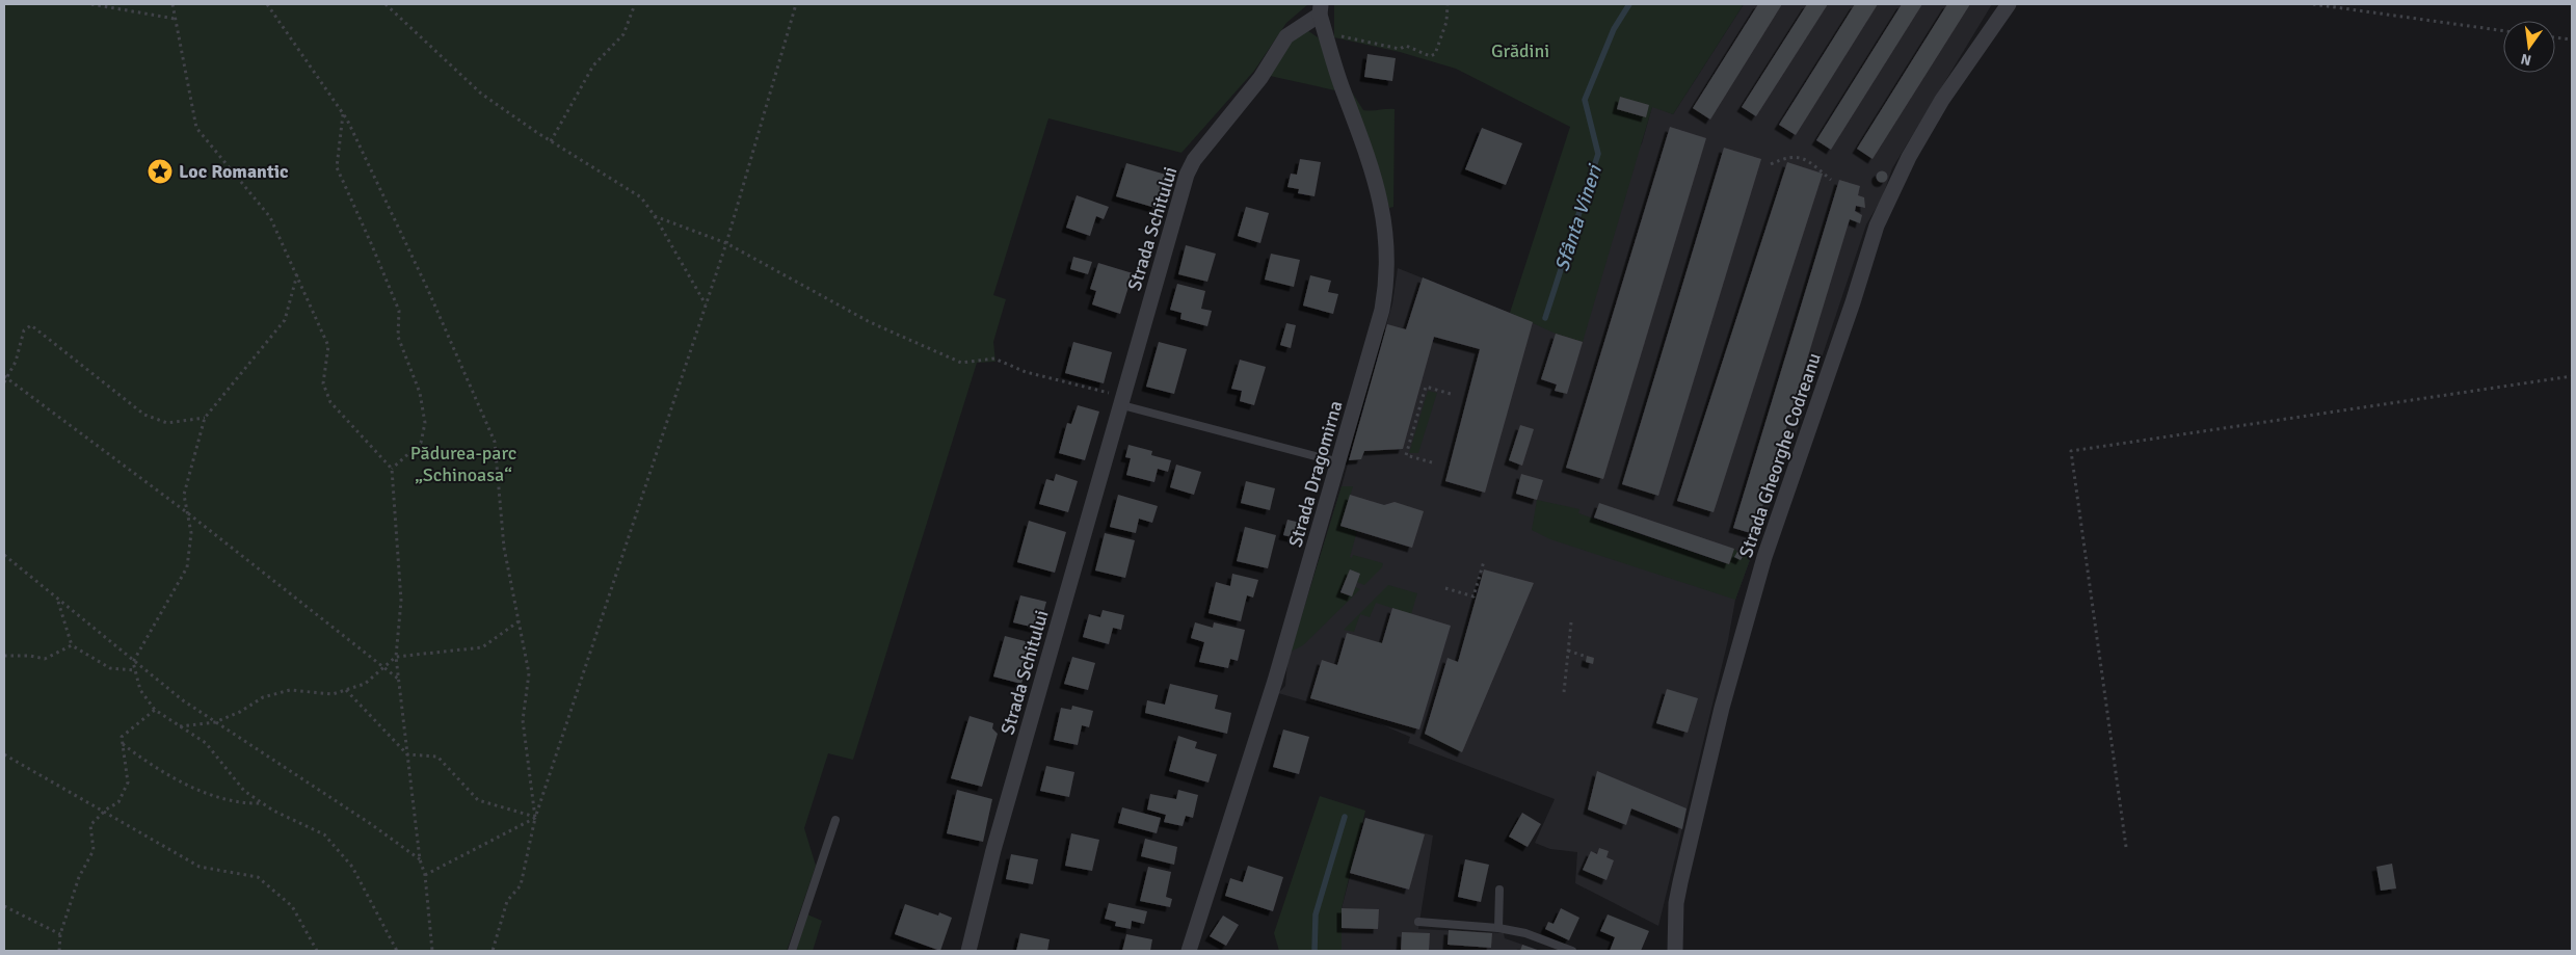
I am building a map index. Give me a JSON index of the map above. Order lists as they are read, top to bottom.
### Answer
{
  "streets": {
    "street": ["Strada Schitului", "Strada Gheorghe Codreanu", "Strada Dragomirna"]
  },
  "crossings": [
    ["Strada Schitului", "Strada Dragomirna"]
  ],
  "water": ["Sfânta Vineri"],
  "parks": ["Grădini", "Pădurea-parc „Schinoasa“"],
  "places": {
    "place": ["Loc Romantic"]
  },
  "north": "bottom"
}
